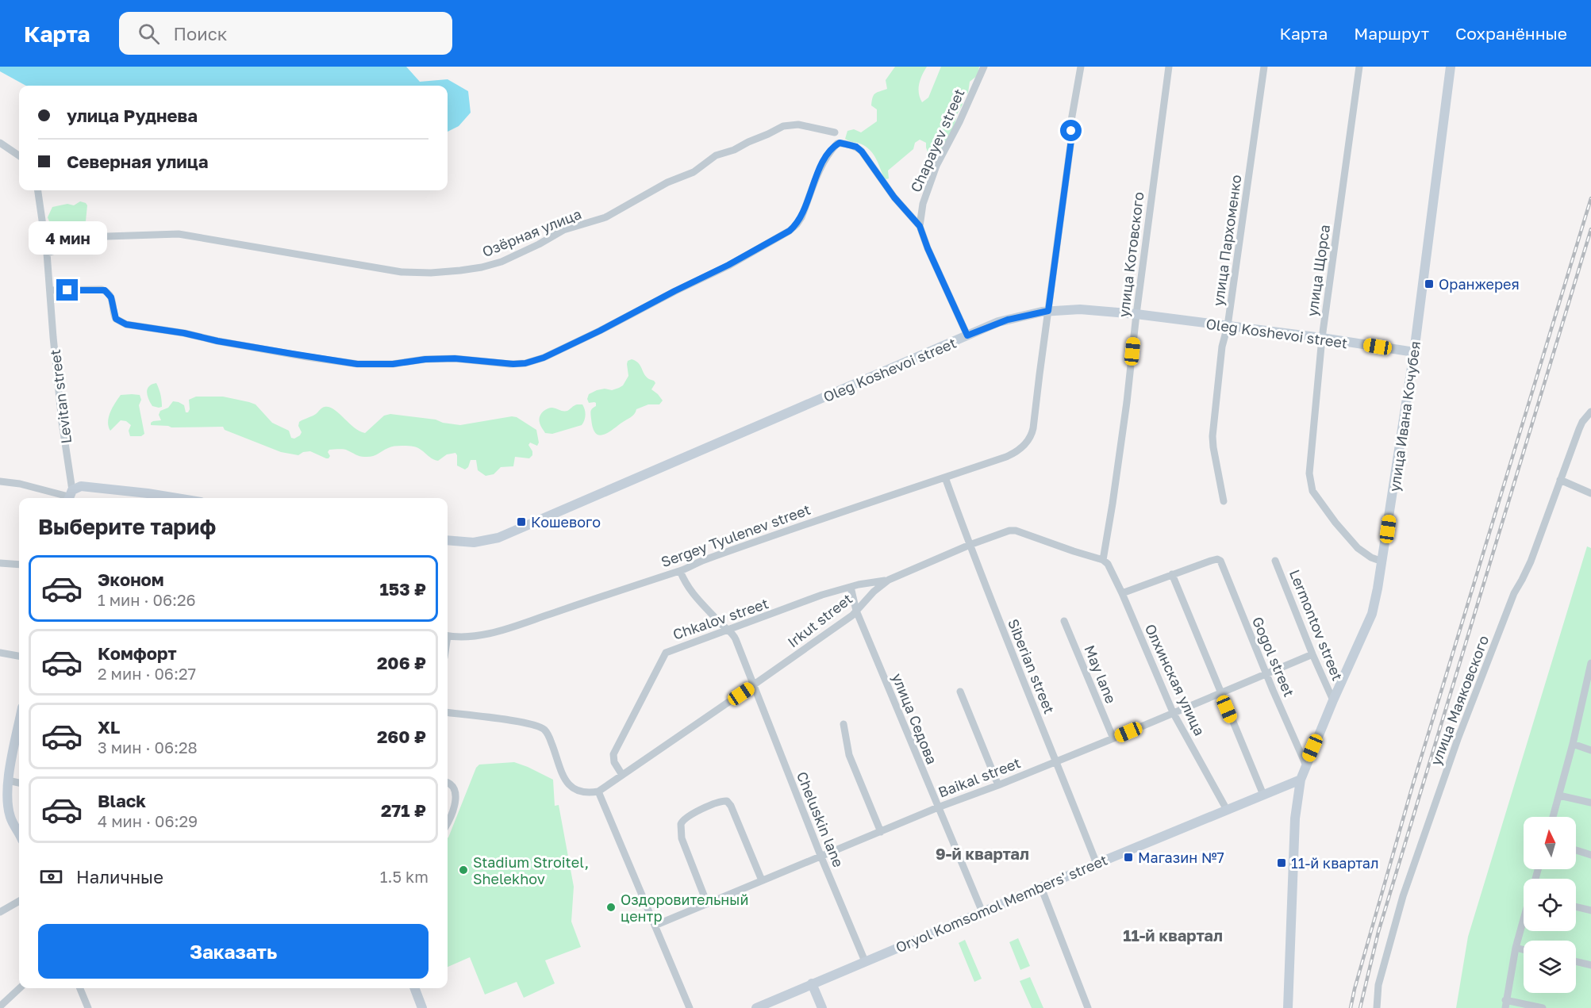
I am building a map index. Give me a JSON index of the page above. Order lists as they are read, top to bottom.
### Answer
{
  "streets": {
    "street": [
      "Chapayev street",
      "Озёрная улица",
      "улица Пархоменко",
      "улица Котовского",
      "улица Щорса",
      "Oleg Koshevoi street",
      "Levitan street",
      "улица Ивана Кочубея",
      "Sergey Tyulenev street",
      "Chkalov street",
      "Irkut street",
      "Lermontov street",
      "Gogol street",
      "Siberian street",
      "May lane",
      "Олхинская улица",
      "улица Маяковского",
      "улица Седова",
      "Baikal street",
      "Cheluskin lane",
      "Oryol Komsomol Members' street"
    ]
  },
  "crossings": [
    ["Chapayev street", "Oleg Koshevoi street"],
    ["Chapayev street", "Levitan street"],
    ["Озёрная улица", "Levitan street"],
    ["улица Пархоменко", "Oleg Koshevoi street"],
    ["улица Котовского", "Oleg Koshevoi street"],
    ["улица Котовского", "Irkut street"],
    ["улица Котовского", "Олхинская улица"],
    ["улица Щорса", "Oleg Koshevoi street"],
    ["улица Щорса", "улица Ивана Кочубея"],
    ["Oleg Koshevoi street", "улица Ивана Кочубея"],
    ["Oleg Koshevoi street", "Sergey Tyulenev street"],
    ["улица Ивана Кочубея", "Lermontov street"],
    ["улица Ивана Кочубея", "Gogol street"],
    ["улица Ивана Кочубея", "Oryol Komsomol Members' street"],
    ["Sergey Tyulenev street", "Siberian street"],
    ["Sergey Tyulenev street", "Cheluskin lane"],
    ["Chkalov street", "Irkut street"],
    ["Chkalov street", "улица Седова"],
    ["Chkalov street", "Cheluskin lane"],
    ["Irkut street", "Siberian street"],
    ["Irkut street", "Олхинская улица"],
    ["Irkut street", "улица Седова"],
    ["Irkut street", "Cheluskin lane"],
    ["Lermontov street", "Baikal street"],
    ["Gogol street", "Baikal street"],
    ["Siberian street", "Baikal street"],
    ["Siberian street", "Oryol Komsomol Members' street"],
    ["May lane", "Baikal street"],
    ["Олхинская улица", "Baikal street"],
    ["Олхинская улица", "Oryol Komsomol Members' street"],
    ["улица Седова", "Baikal street"],
    ["улица Седова", "Oryol Komsomol Members' street"],
    ["Baikal street", "Cheluskin lane"],
    ["Cheluskin lane", "Oryol Komsomol Members' street"]
  ],
  "districts": ["9-й квартал", "11-й квартал"],
  "places": {
    "transit": [
      "Оранжерея",
      "Кошевого",
      "Магазин №7",
      "11-й квартал"
    ],
    "other": ["Stadium Stroitel, Shelekhov", "Оздоровительный центр"]
  },
  "north": "top",
  "page": {
    "header": "Карта",
    "search": "Поиск",
    "nav": ["Карта", "Маршрут", "Сохранённые"],
    "banner": ["улица Руднева", "Северная улица"],
    "bubble": "4 мин",
    "heading": "Выберите тариф",
    "list": [
      {
        "name": "Эконом",
        "note": "1 мин · 06:26",
        "value": "153 ₽"
      },
      {
        "name": "Комфорт",
        "note": "2 мин · 06:27",
        "value": "206 ₽"
      },
      {
        "name": "XL",
        "note": "3 мин · 06:28",
        "value": "260 ₽"
      },
      {
        "name": "Black",
        "note": "4 мин · 06:29",
        "value": "271 ₽"
      }
    ],
    "pay": ["Наличные", "1.5 km"],
    "buttons": "Заказать"
  }
}
